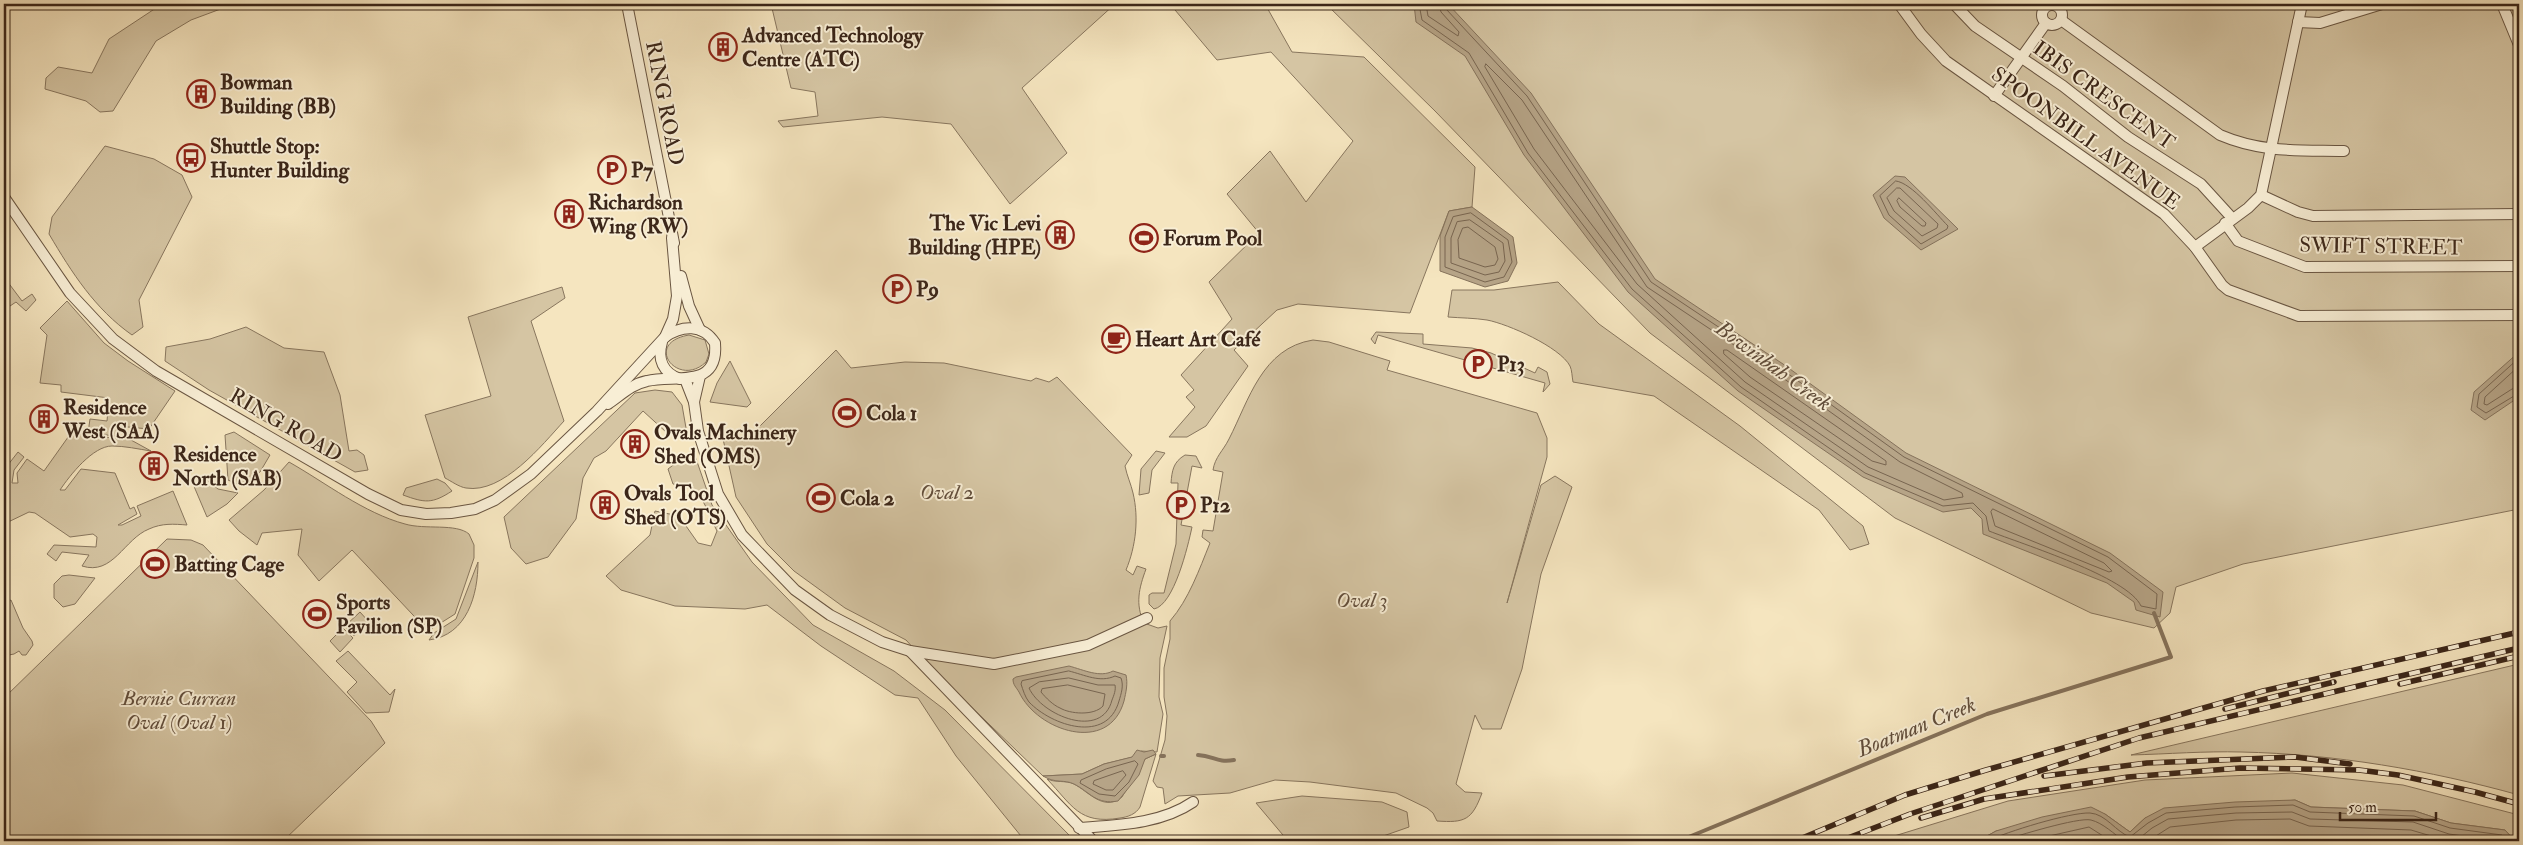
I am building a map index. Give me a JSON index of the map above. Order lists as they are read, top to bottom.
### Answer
{
  "streets": {
    "street": [
      "IBIS CRESCENT",
      "RING ROAD",
      "SPOONBILL AVENUE",
      "SWIFT STREET"
    ]
  },
  "crossings": [
    ["IBIS CRESCENT", "SWIFT STREET"]
  ],
  "water": ["Bowinbah Creek", "Boatman Creek"],
  "parks": ["Oval 2", "Oval 3", "Bernie Curran Oval (Oval 1)"],
  "places": {
    "building": [
      "Advanced Technology Centre (ATC)",
      "Bowman Building (BB)",
      "Richardson Wing (RW)",
      "The Vic Levi Building (HPE)",
      "Residence West (SAA)",
      "Ovals Machinery Shed (OMS)",
      "Residence North (SAB)",
      "Ovals Tool Shed (OTS)"
    ],
    "bus stop": ["Shuttle Stop: Hunter Building"],
    "parking": [
      "P7",
      "P9",
      "P13",
      "P12"
    ],
    "sports": [
      "Forum Pool",
      "Cola 1",
      "Cola 2",
      "Batting Cage",
      "Sports Pavilion (SP)"
    ],
    "cafe": ["Heart Art Café"]
  },
  "scale_bar": "50 m"
}
